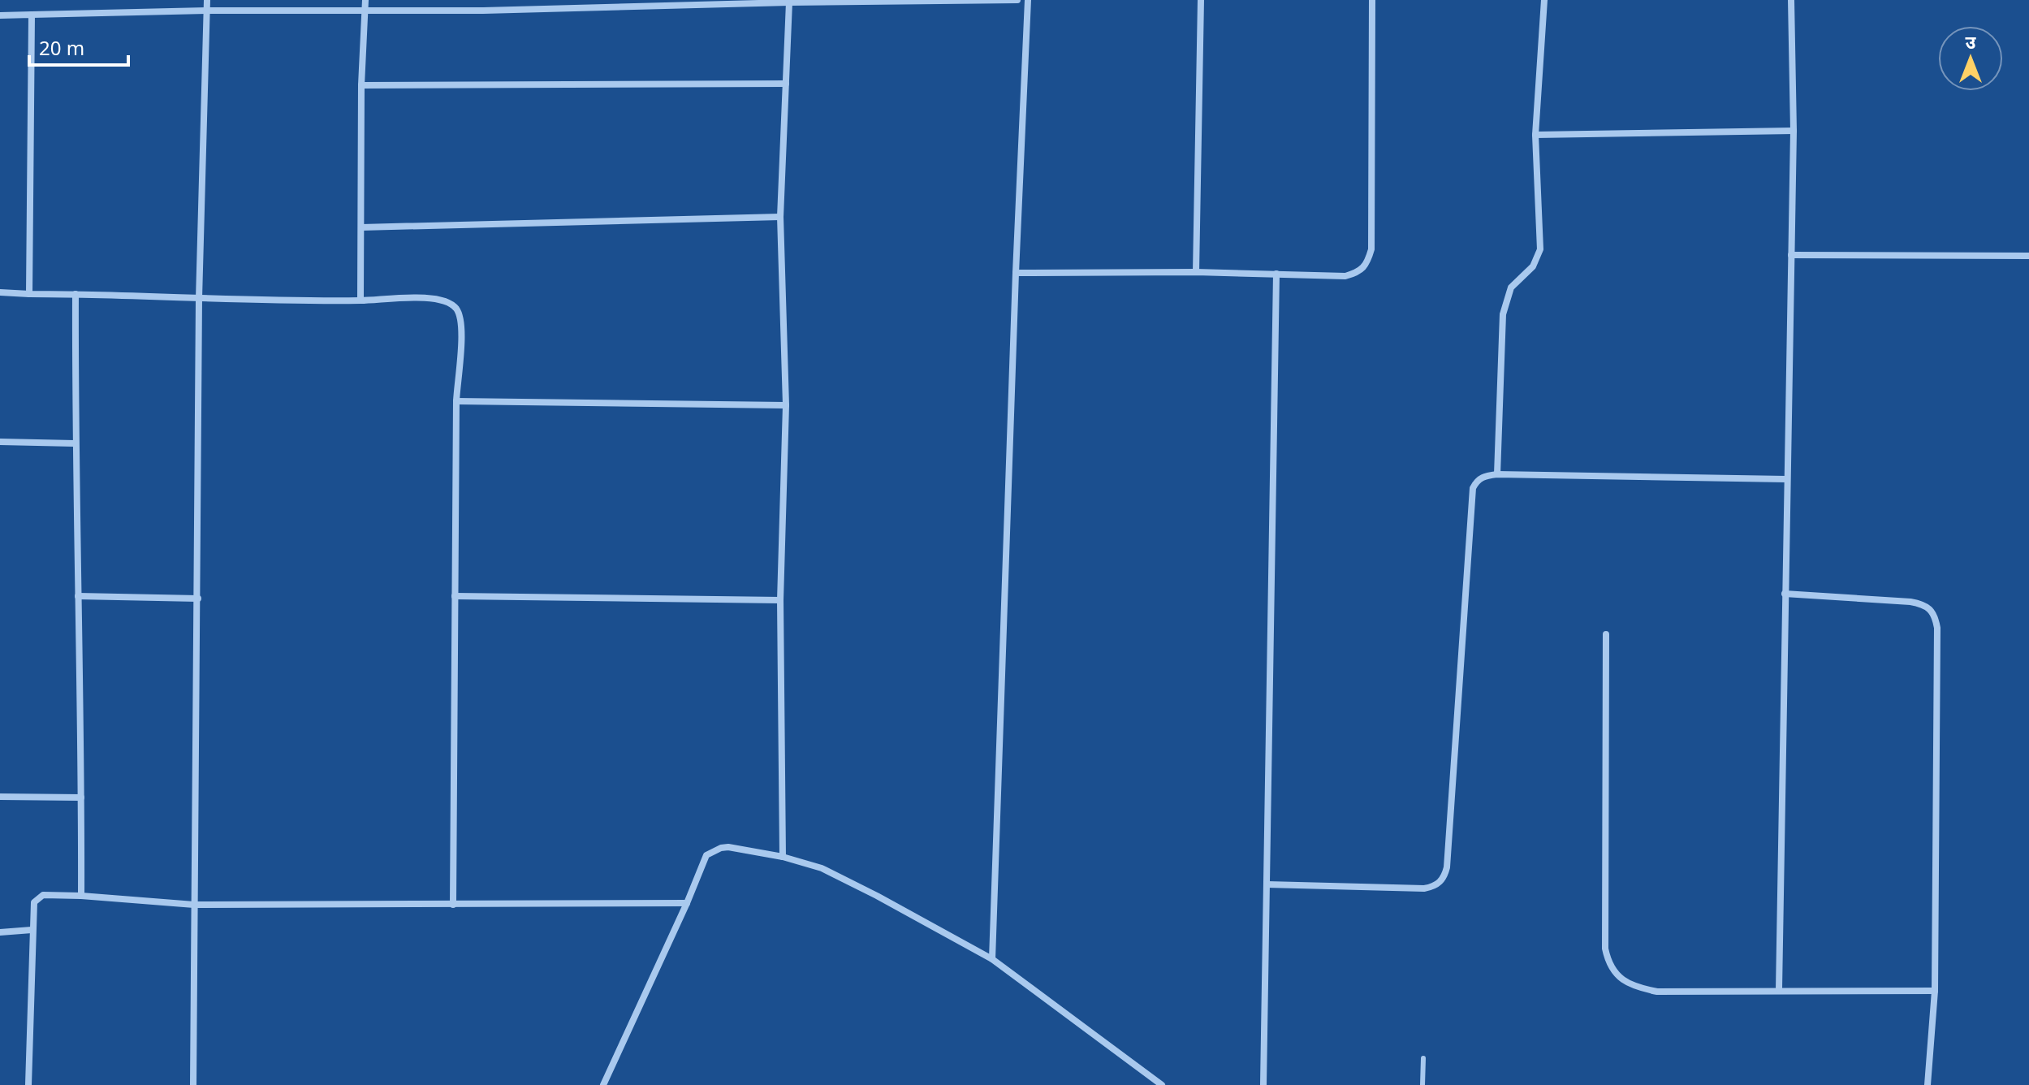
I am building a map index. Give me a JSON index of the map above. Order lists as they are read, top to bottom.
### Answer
{
  "scale_bar": "20 m",
  "north": "top"
}
